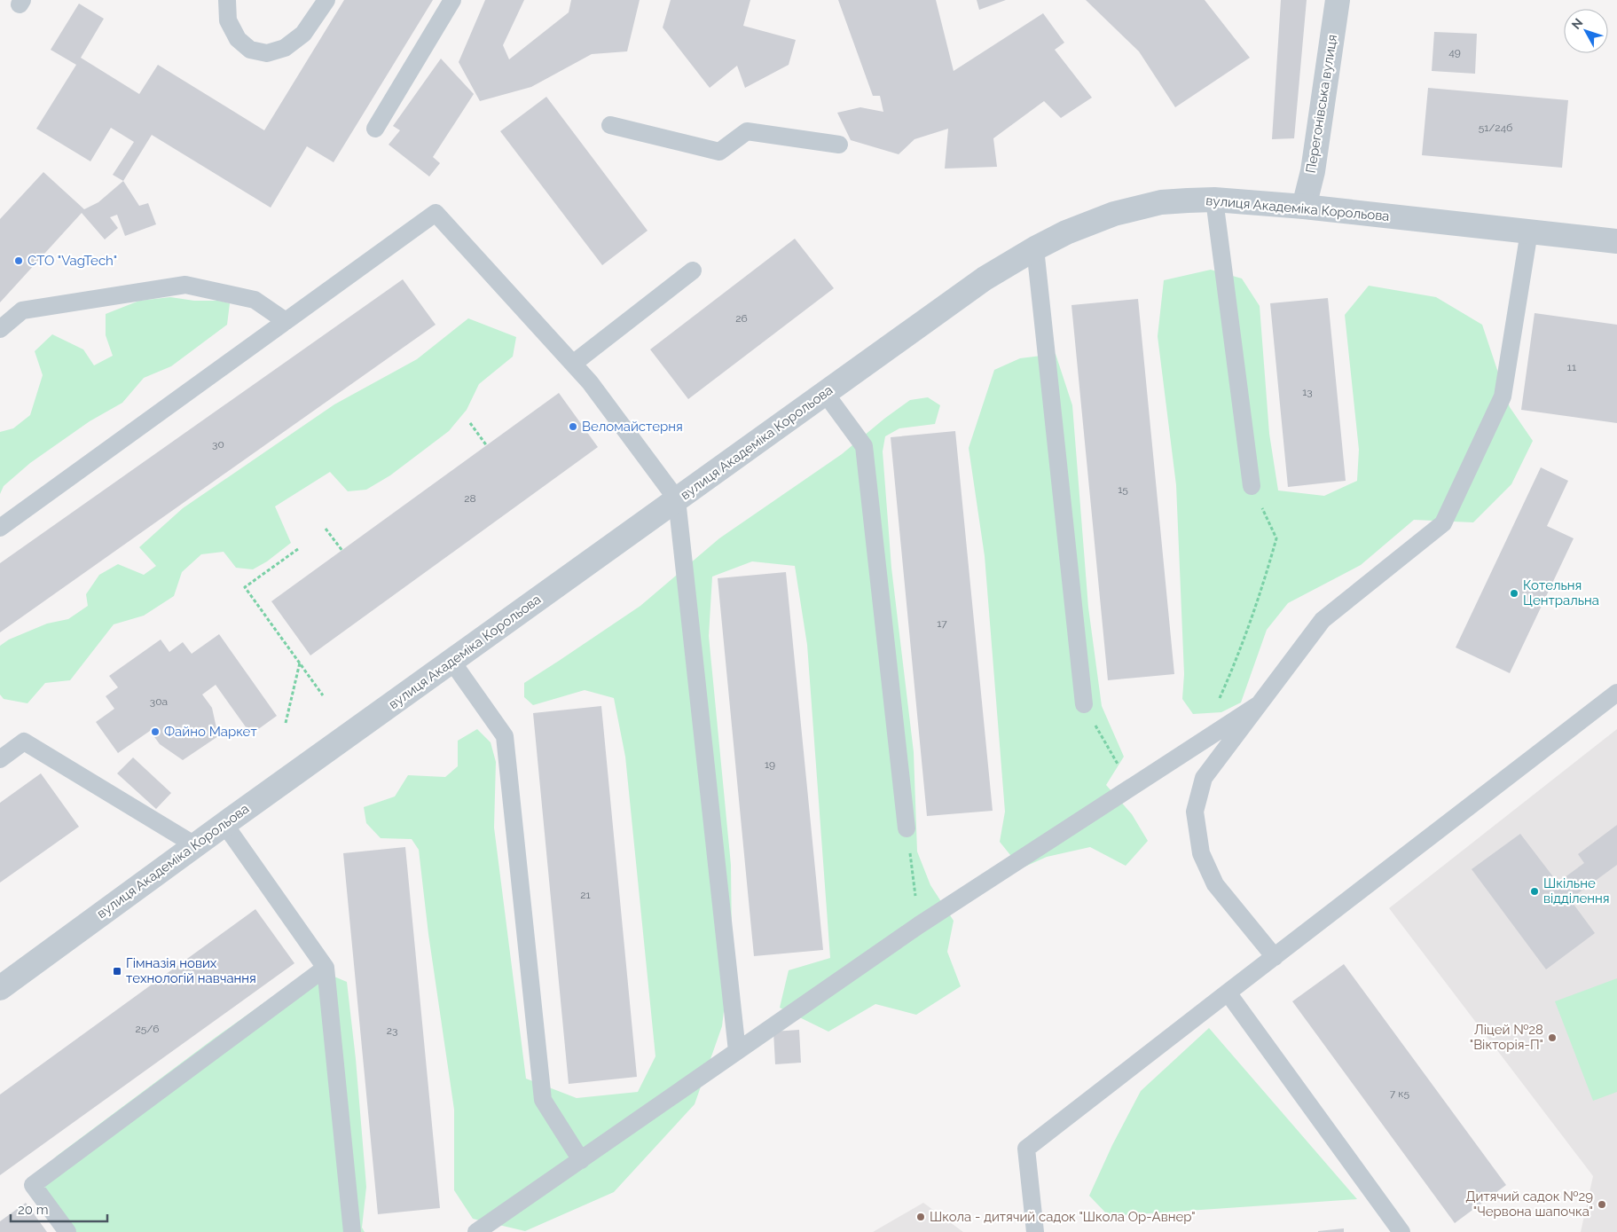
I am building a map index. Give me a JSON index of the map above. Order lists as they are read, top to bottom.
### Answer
{
  "streets": {
    "street": ["Перегонівська вулиця", "вулиця Академіка Корольова"]
  },
  "crossings": [
    ["Перегонівська вулиця", "вулиця Академіка Корольова"]
  ],
  "places": {
    "other": [
      "СТО \"VagTech\"",
      "Веломайстерня",
      "Котельня Центральна",
      "Файно Маркет",
      "Шкільне відділення",
      "Ліцей №28 \"Вікторія-П\"",
      "Дитячий садок №29 \"Червона шапочка\"",
      "Школа - дитячий садок \"Школа Ор-Авнер\""
    ],
    "transit": ["Гімназія нових технологій навчання"]
  },
  "house_numbers": [
    "49",
    "51/24б",
    "26",
    "11",
    "13",
    "30",
    "15",
    "28",
    "17",
    "30а",
    "19",
    "21",
    "25/6",
    "23",
    "7 к5"
  ],
  "scale_bar": "20 m",
  "north": "top left"
}
